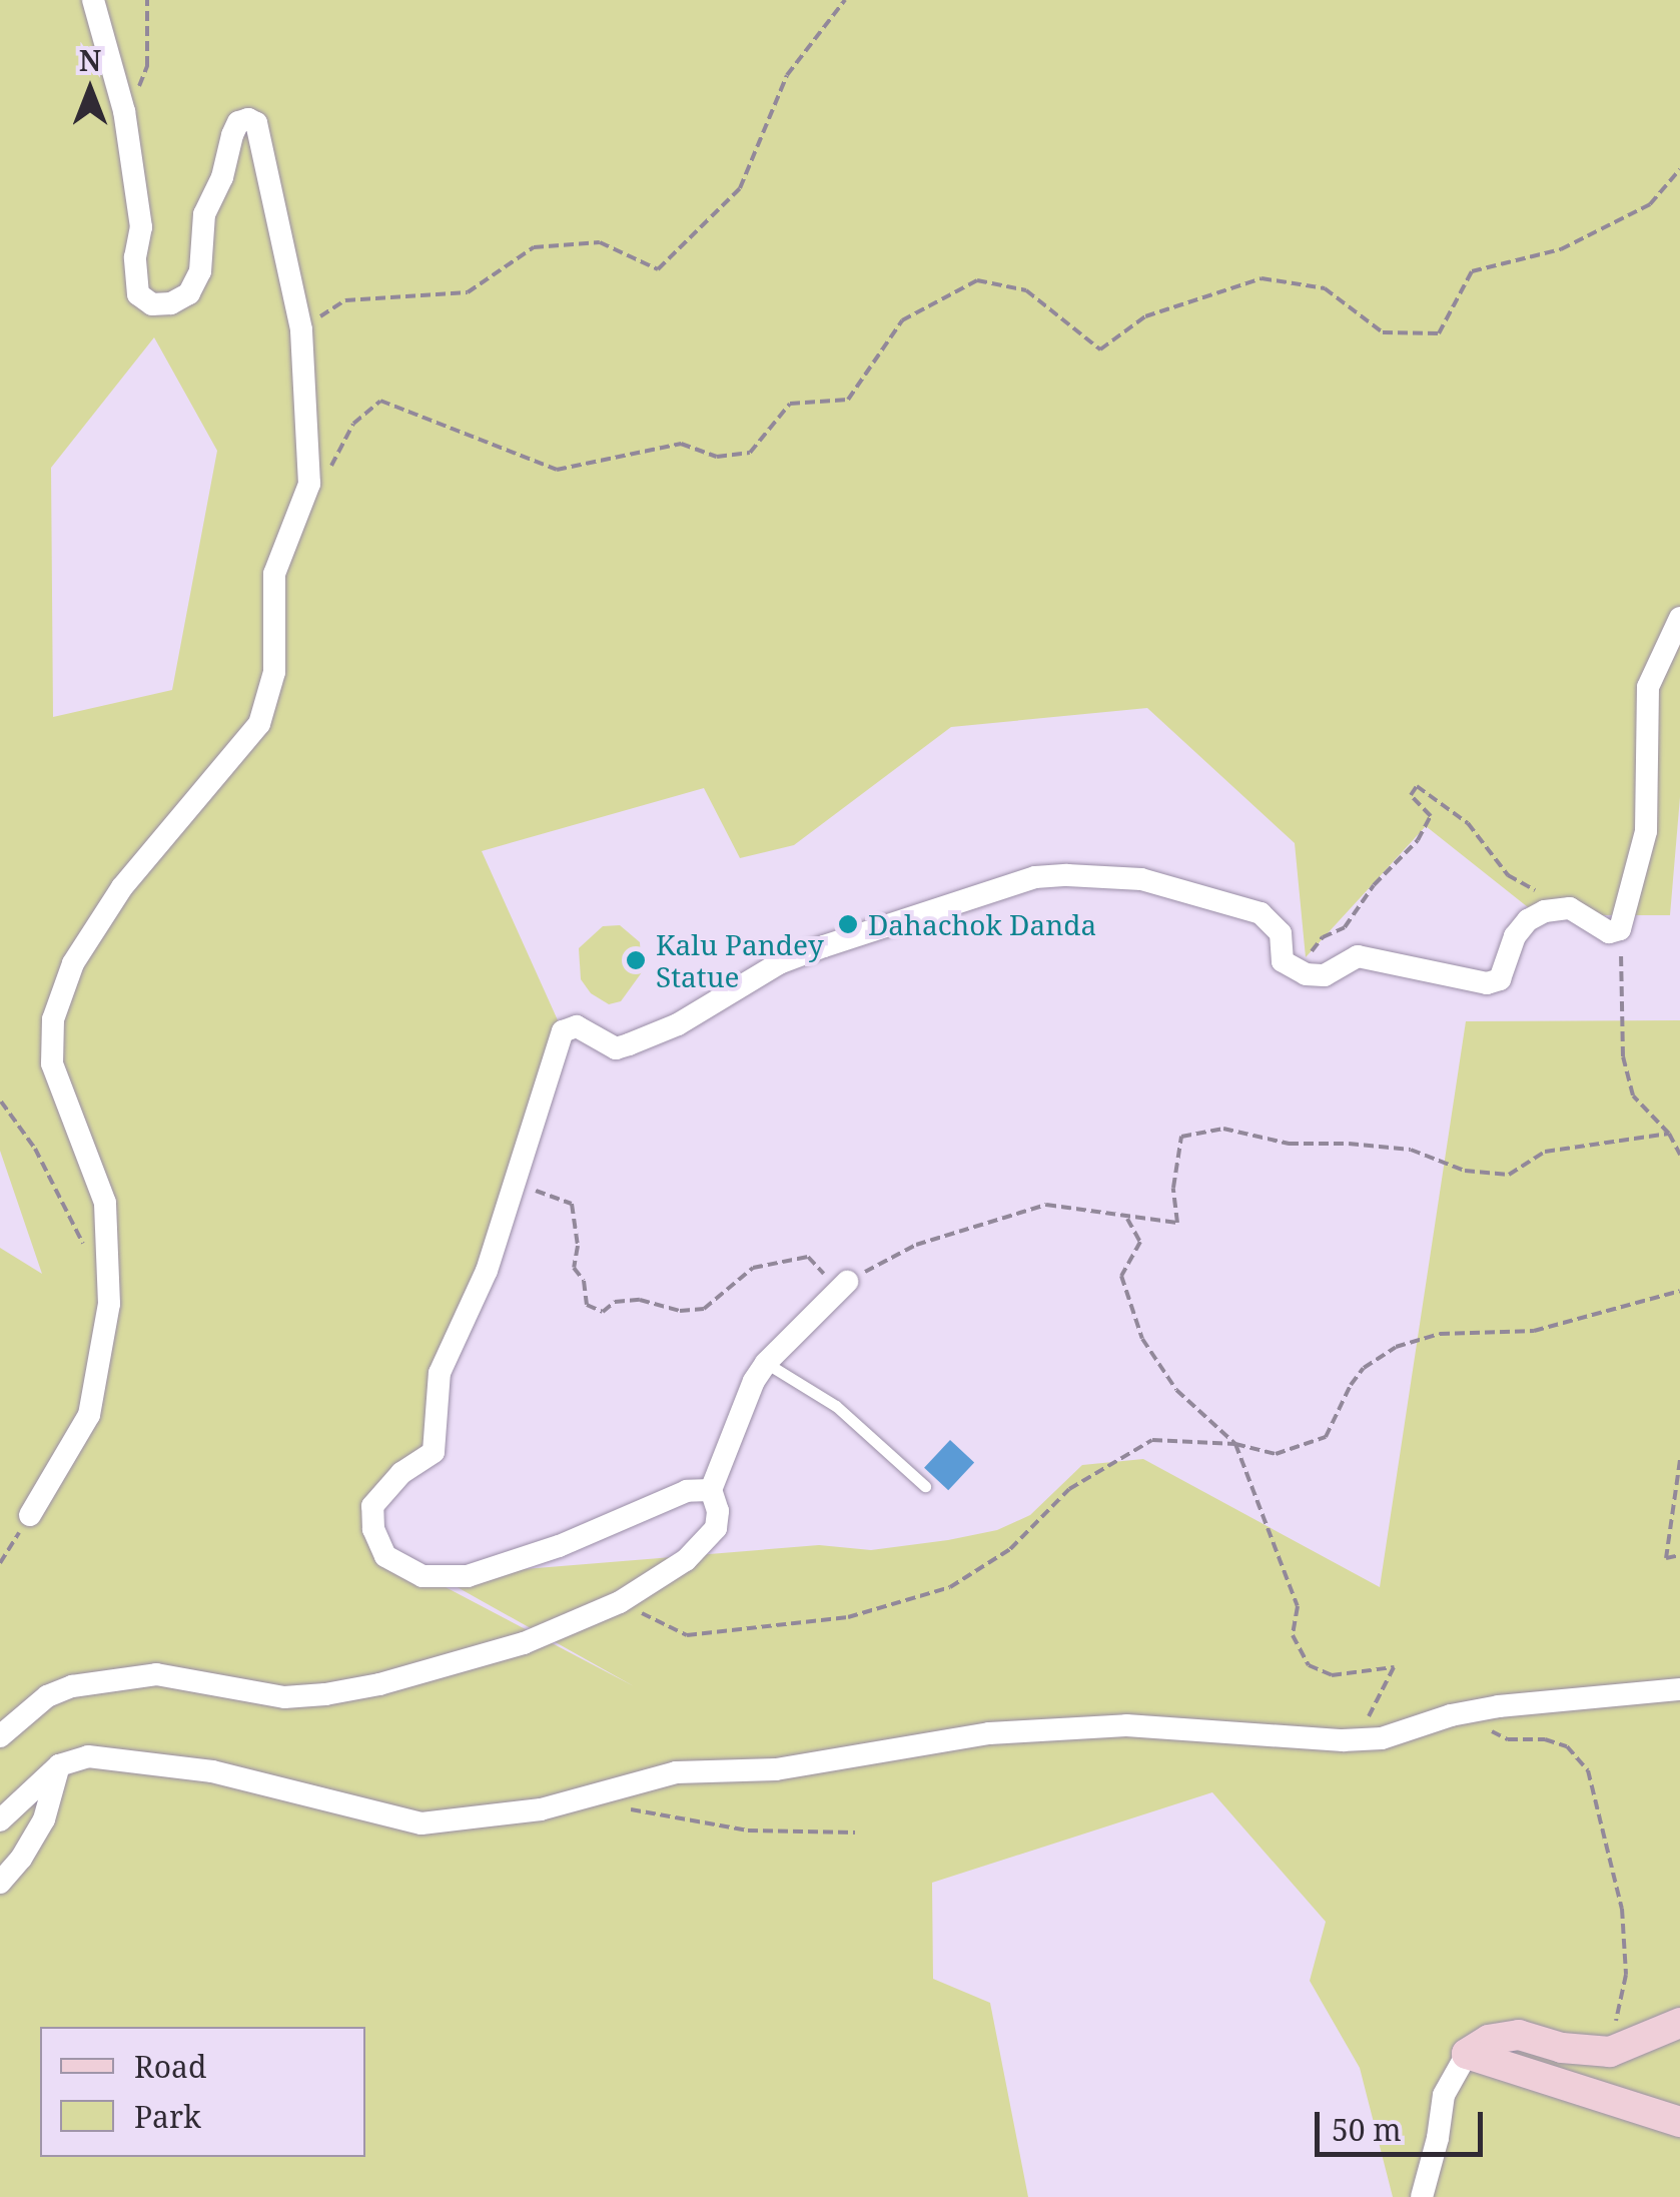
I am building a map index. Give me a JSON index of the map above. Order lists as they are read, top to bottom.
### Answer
{
  "places": ["Dahachok Danda", "Kalu Pandey Statue"],
  "legend": ["Road", "Park"],
  "scale_bar": "50 m",
  "north": "top"
}
